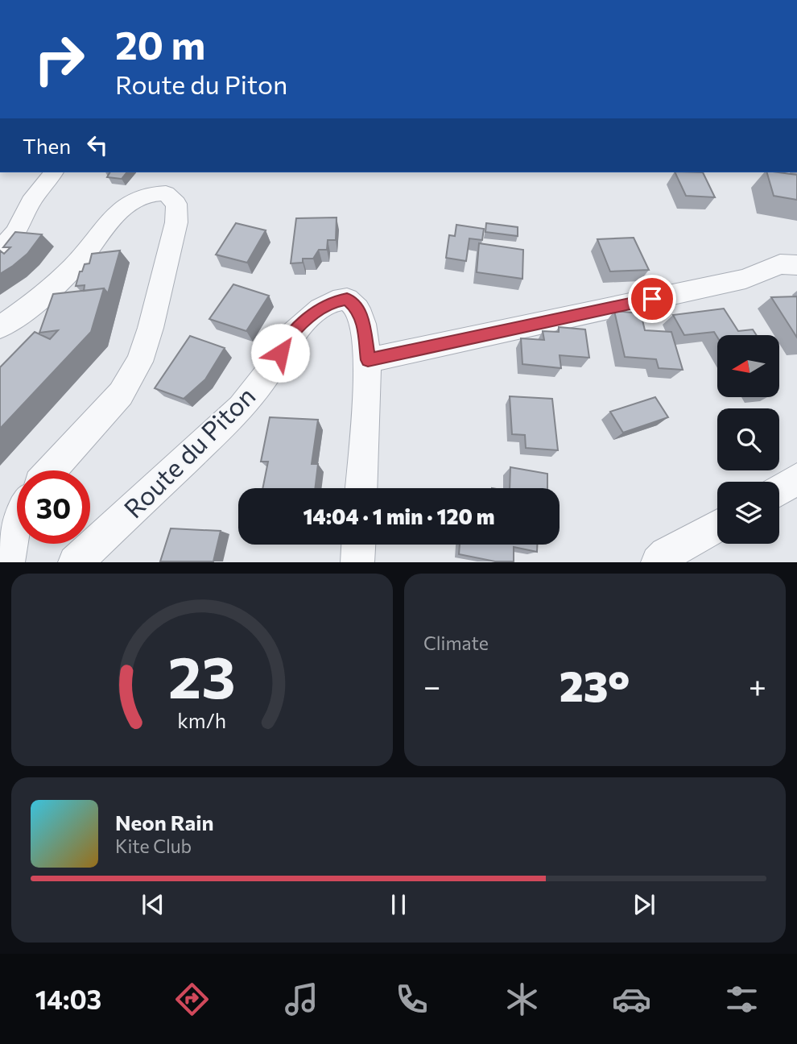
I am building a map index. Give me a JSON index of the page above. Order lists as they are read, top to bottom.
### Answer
{
  "streets": {
    "street": ["Route du Piton"]
  },
  "north": "left",
  "page": {
    "turn": ["20 m", "Route du Piton"],
    "then": "Then",
    "limit": "30",
    "trip": "14:04 · 1 min · 120 m",
    "tile": "Climate",
    "heat": ["−", "23°", "+"],
    "song": ["Neon Rain", "Kite Club"],
    "tabs": "14:03",
    "gauge": ["23", "km/h"]
  }
}
